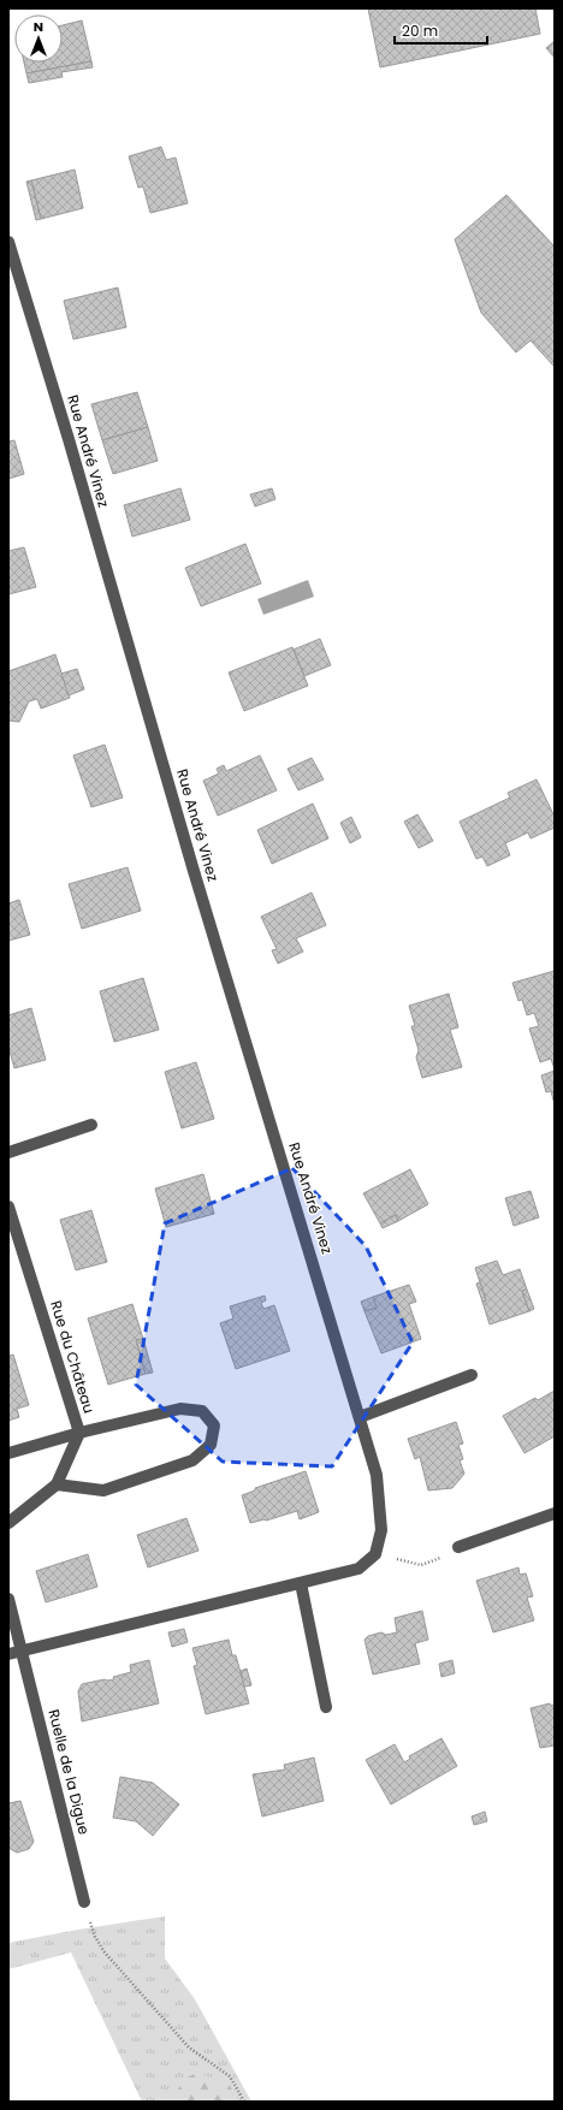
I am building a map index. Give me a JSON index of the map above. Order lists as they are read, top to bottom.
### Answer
{
  "streets": {
    "street": ["Rue André Vinez", "Rue du Château", "Ruelle de la Digue"]
  },
  "scale_bar": "20 m",
  "north": "top"
}
